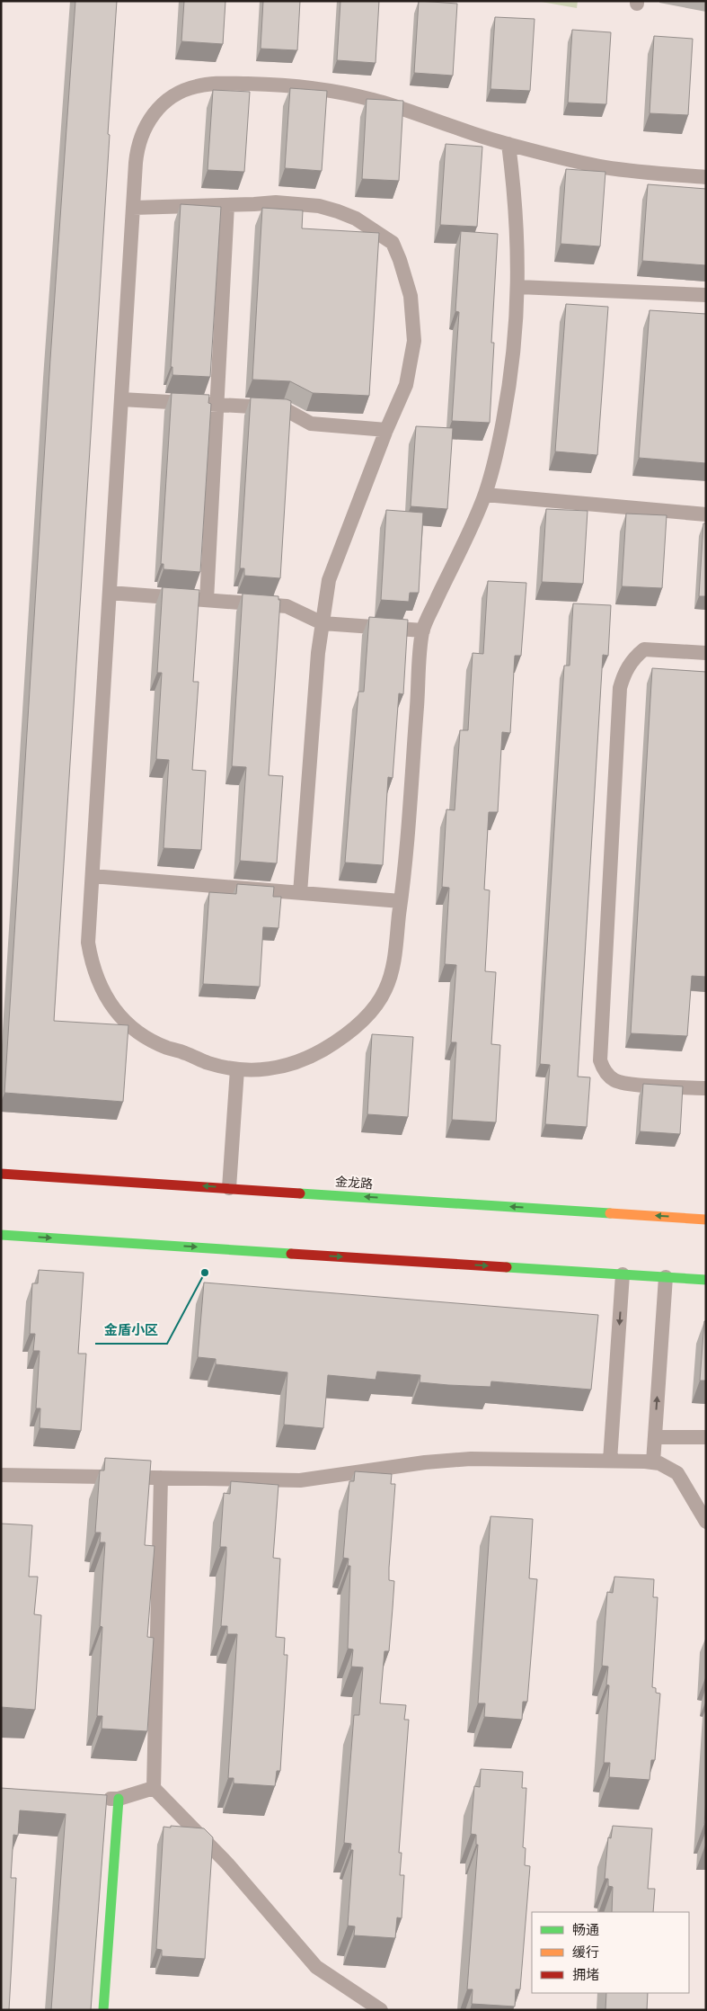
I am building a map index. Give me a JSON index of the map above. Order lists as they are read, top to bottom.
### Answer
{
  "streets": {
    "main road": ["金龙路"]
  },
  "places": ["金盾小区"],
  "legend": ["畅通", "缓行", "拥堵"]
}
